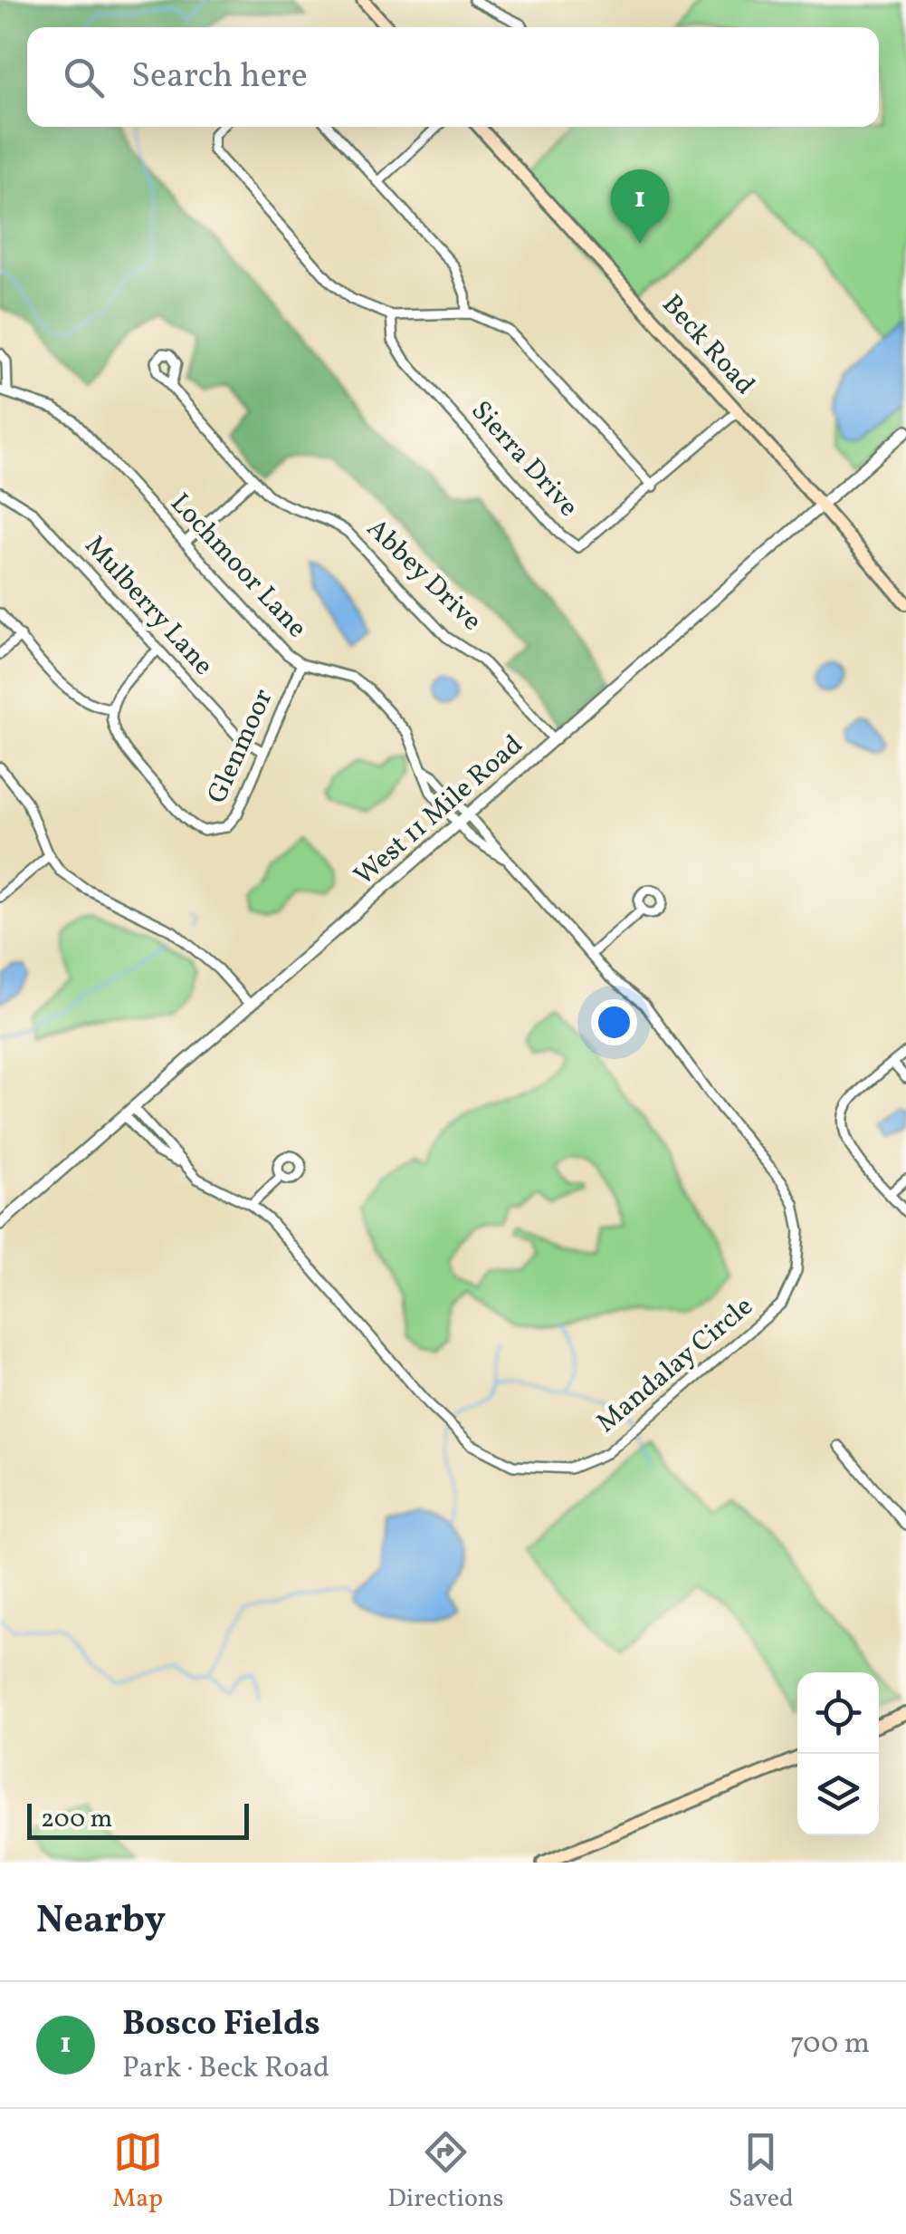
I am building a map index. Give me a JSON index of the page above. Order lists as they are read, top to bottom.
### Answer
{
  "streets": {
    "main road": ["Beck Road"],
    "street": [
      "Sierra Drive",
      "Lochmoor Lane",
      "Abbey Drive",
      "Mulberry Lane",
      "Glenmoor",
      "West 11 Mile Road",
      "Mandalay Circle"
    ]
  },
  "crossings": [
    ["Beck Road", "Sierra Drive"],
    ["Beck Road", "West 11 Mile Road"],
    ["Lochmoor Lane", "Glenmoor"],
    ["Lochmoor Lane", "West 11 Mile Road"],
    ["Lochmoor Lane", "Mandalay Circle"],
    ["Abbey Drive", "West 11 Mile Road"],
    ["Mulberry Lane", "Glenmoor"],
    ["West 11 Mile Road", "Mandalay Circle"]
  ],
  "scale_bar": "200 m",
  "page": {
    "search": "Search here",
    "pins": "1",
    "scale": "200 m",
    "heading": "Nearby",
    "list": [
      {
        "mark": "1",
        "name": "Bosco Fields",
        "note": "Park · Beck Road",
        "value": "700 m"
      }
    ],
    "nav": ["Map", "Directions", "Saved"]
  }
}
